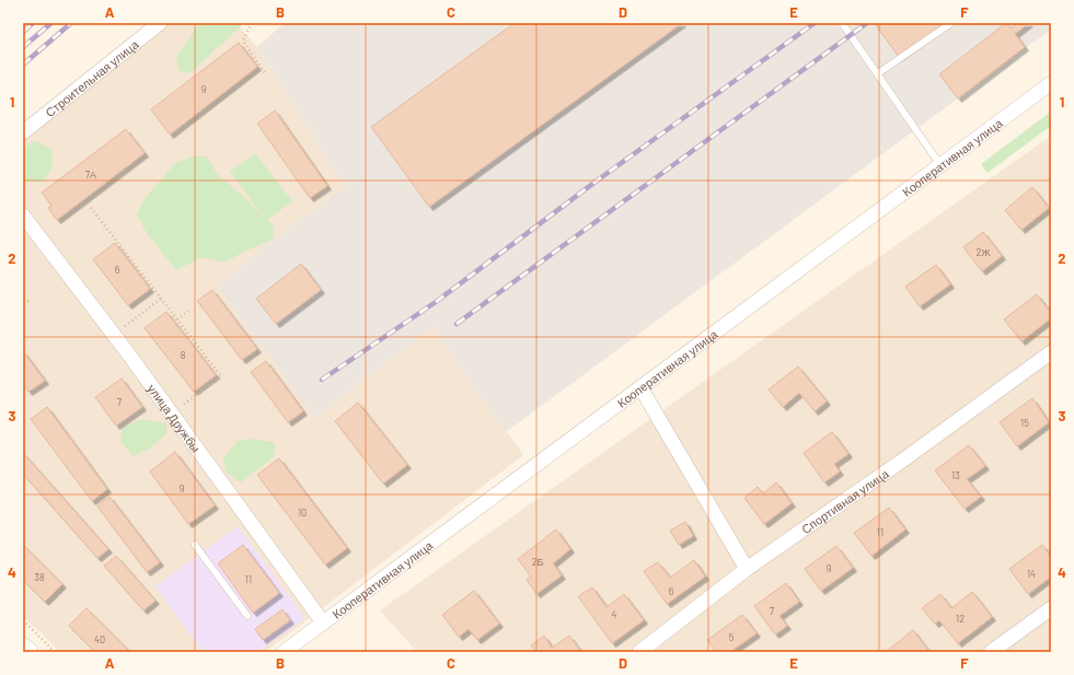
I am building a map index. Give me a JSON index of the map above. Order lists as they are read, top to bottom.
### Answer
{
  "streets": {
    "street": [
      "Строительная улица",
      "Кооперативная улица",
      "улица Дружбы",
      "Спортивная улица"
    ]
  },
  "crossings": [
    ["Кооперативная улица", "улица Дружбы"]
  ],
  "house_numbers": [
    "9",
    "7А",
    "2Ж",
    "6",
    "8",
    "7",
    "15",
    "13",
    "9",
    "10",
    "11",
    "2Б",
    "9",
    "14",
    "38",
    "11",
    "6",
    "7",
    "4",
    "12",
    "5",
    "40"
  ],
  "grid": {
    "columns": [
      "A",
      "B",
      "C",
      "D",
      "E",
      "F"
    ],
    "rows": [
      "1",
      "2",
      "3",
      "4"
    ]
  }
}
